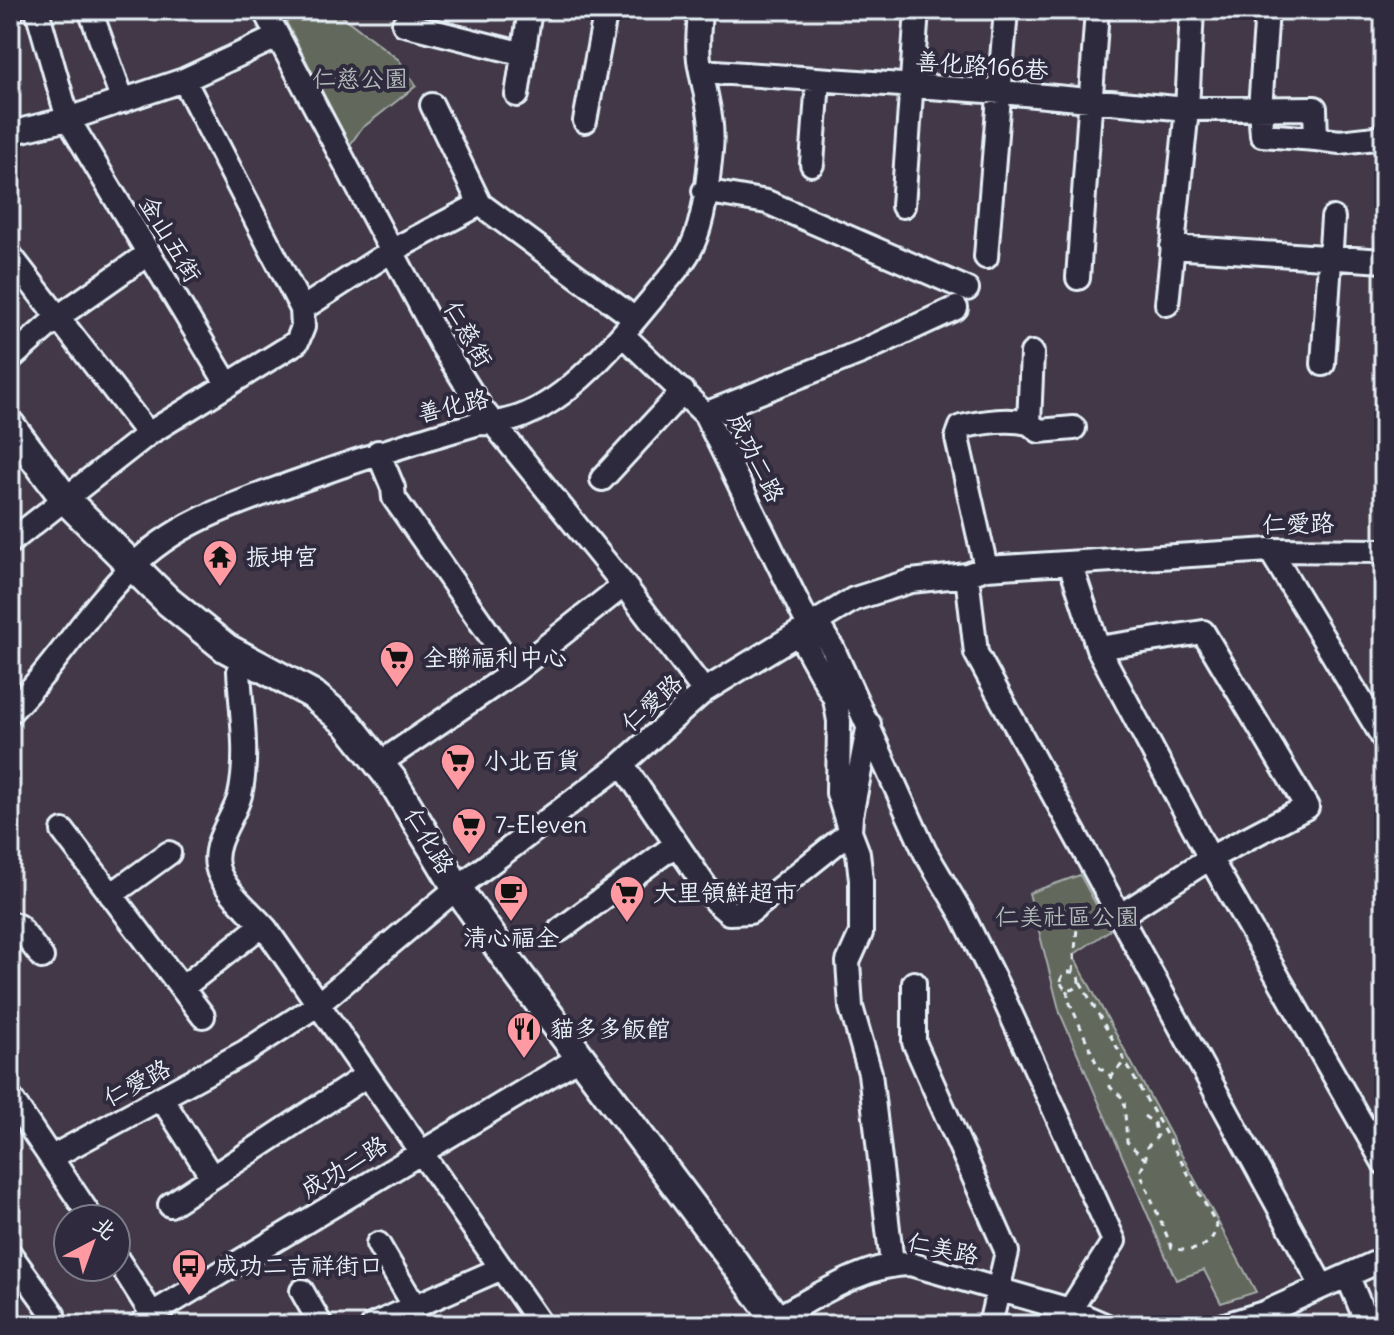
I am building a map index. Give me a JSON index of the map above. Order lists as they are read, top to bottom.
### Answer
{
  "streets": {
    "main road": ["仁化路"],
    "street": [
      "善化路166巷",
      "金山五街",
      "仁慈街",
      "善化路",
      "成功二路",
      "仁愛路",
      "仁美路"
    ]
  },
  "crossings": [
    ["善化路166巷", "善化路"],
    ["仁慈街", "善化路"],
    ["仁慈街", "仁愛路"],
    ["善化路", "成功二路"],
    ["善化路", "仁化路"],
    ["成功二路", "仁愛路"],
    ["成功二路", "仁化路"],
    ["成功二路", "仁美路"],
    ["仁愛路", "仁化路"],
    ["仁化路", "仁美路"]
  ],
  "parks": ["仁慈公園", "仁美社區公園"],
  "places": {
    "temple": ["振坤宮"],
    "supermarket": [
      "全聯福利中心",
      "小北百貨",
      "7-Eleven",
      "大里領鮮超市"
    ],
    "cafe": ["清心福全"],
    "restaurant": ["貓多多飯館"],
    "bus stop": ["成功二吉祥街口"]
  },
  "north": "top right"
}
